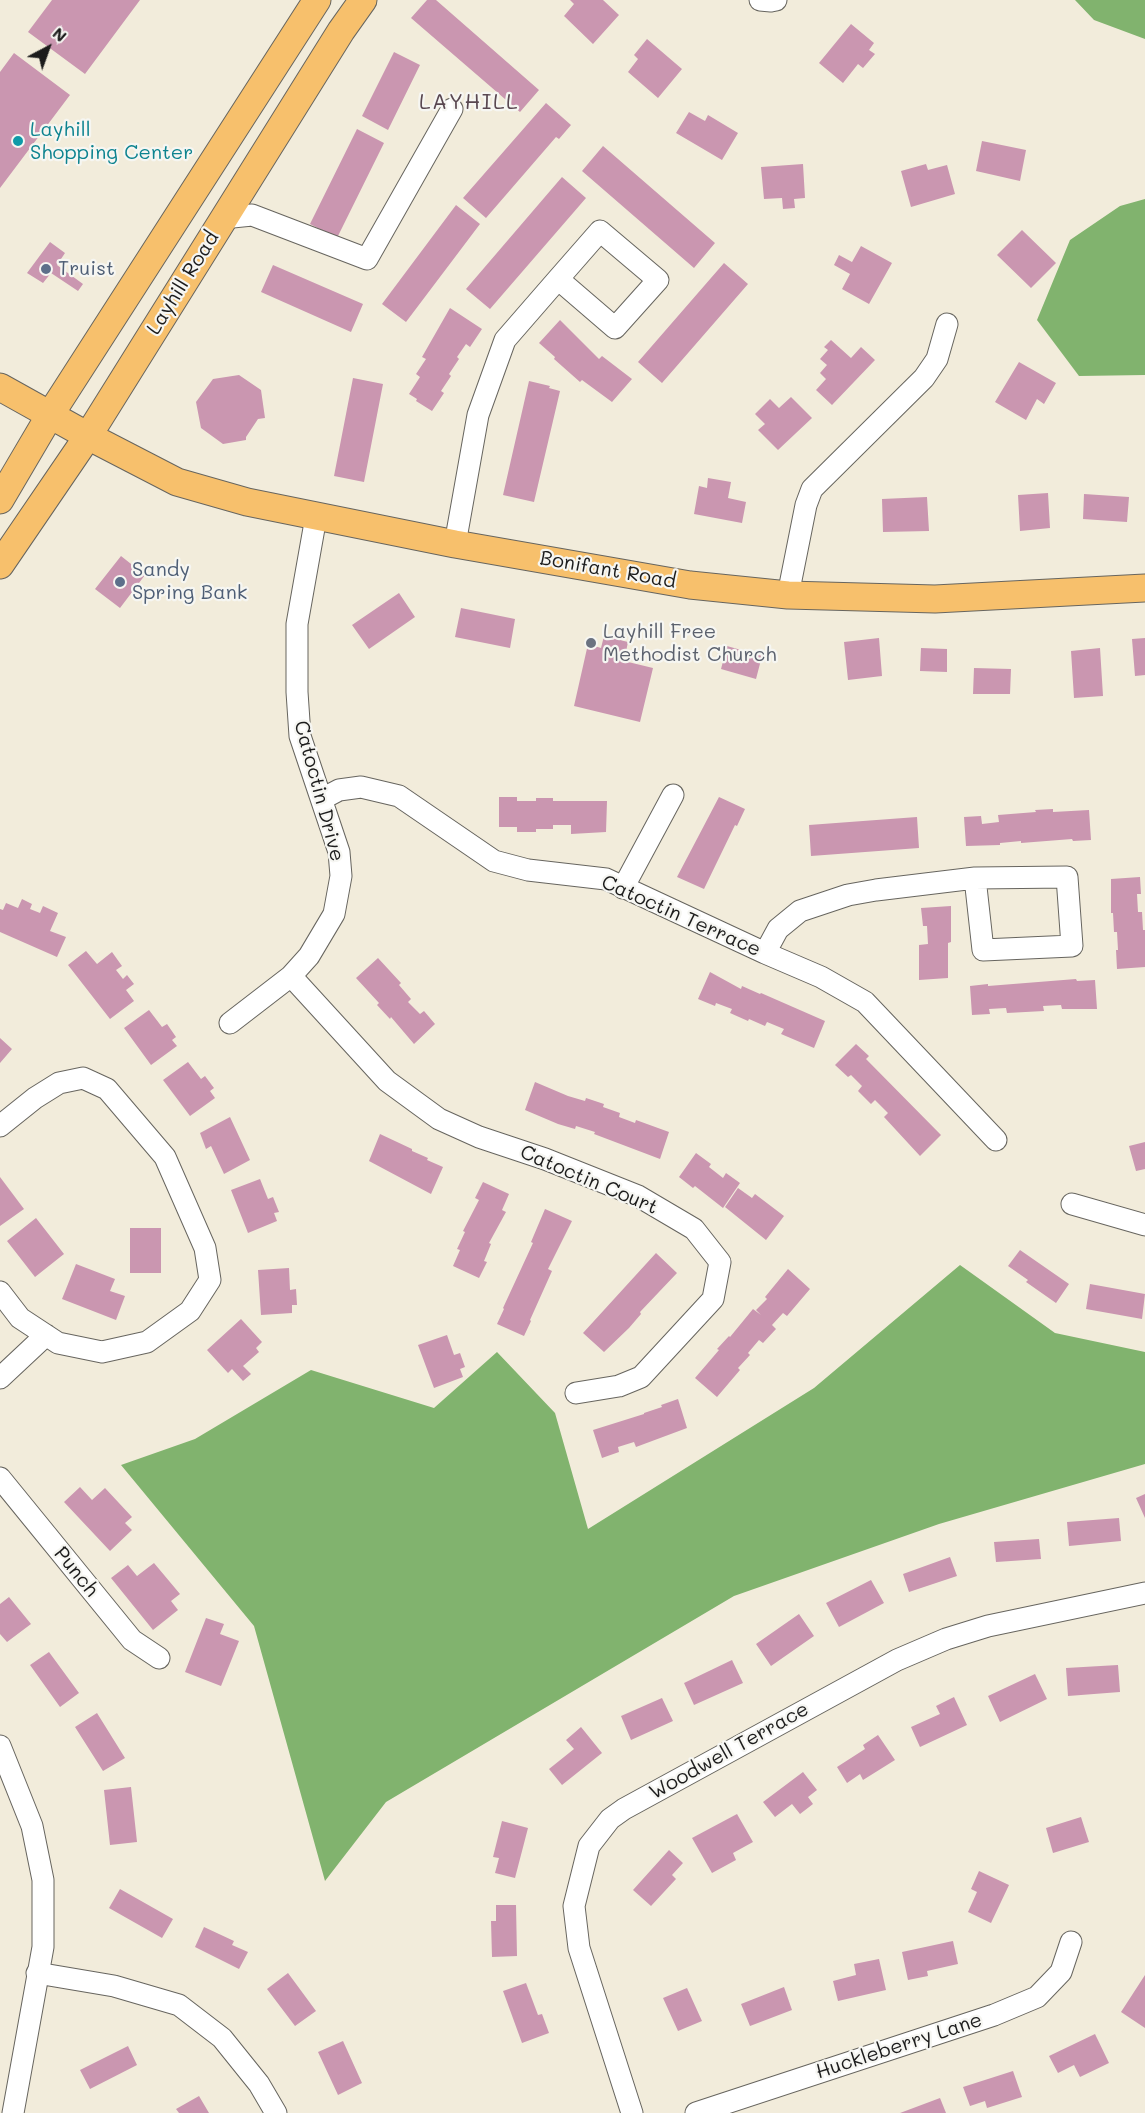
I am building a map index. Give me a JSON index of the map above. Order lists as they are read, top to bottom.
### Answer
{
  "streets": {
    "main road": ["Layhill Road", "Bonifant Road"],
    "street": [
      "Catoctin Drive",
      "Catoctin Terrace",
      "Catoctin Court",
      "Punch",
      "Woodwell Terrace",
      "Huckleberry Lane"
    ]
  },
  "crossings": [
    ["Layhill Road", "Bonifant Road"],
    ["Bonifant Road", "Catoctin Drive"],
    ["Catoctin Drive", "Catoctin Terrace"],
    ["Catoctin Drive", "Catoctin Court"]
  ],
  "districts": ["LAYHILL"],
  "places": [
    "Layhill Shopping Center",
    "Truist",
    "Sandy Spring Bank",
    "Layhill Free Methodist Church"
  ],
  "north": "top right"
}
